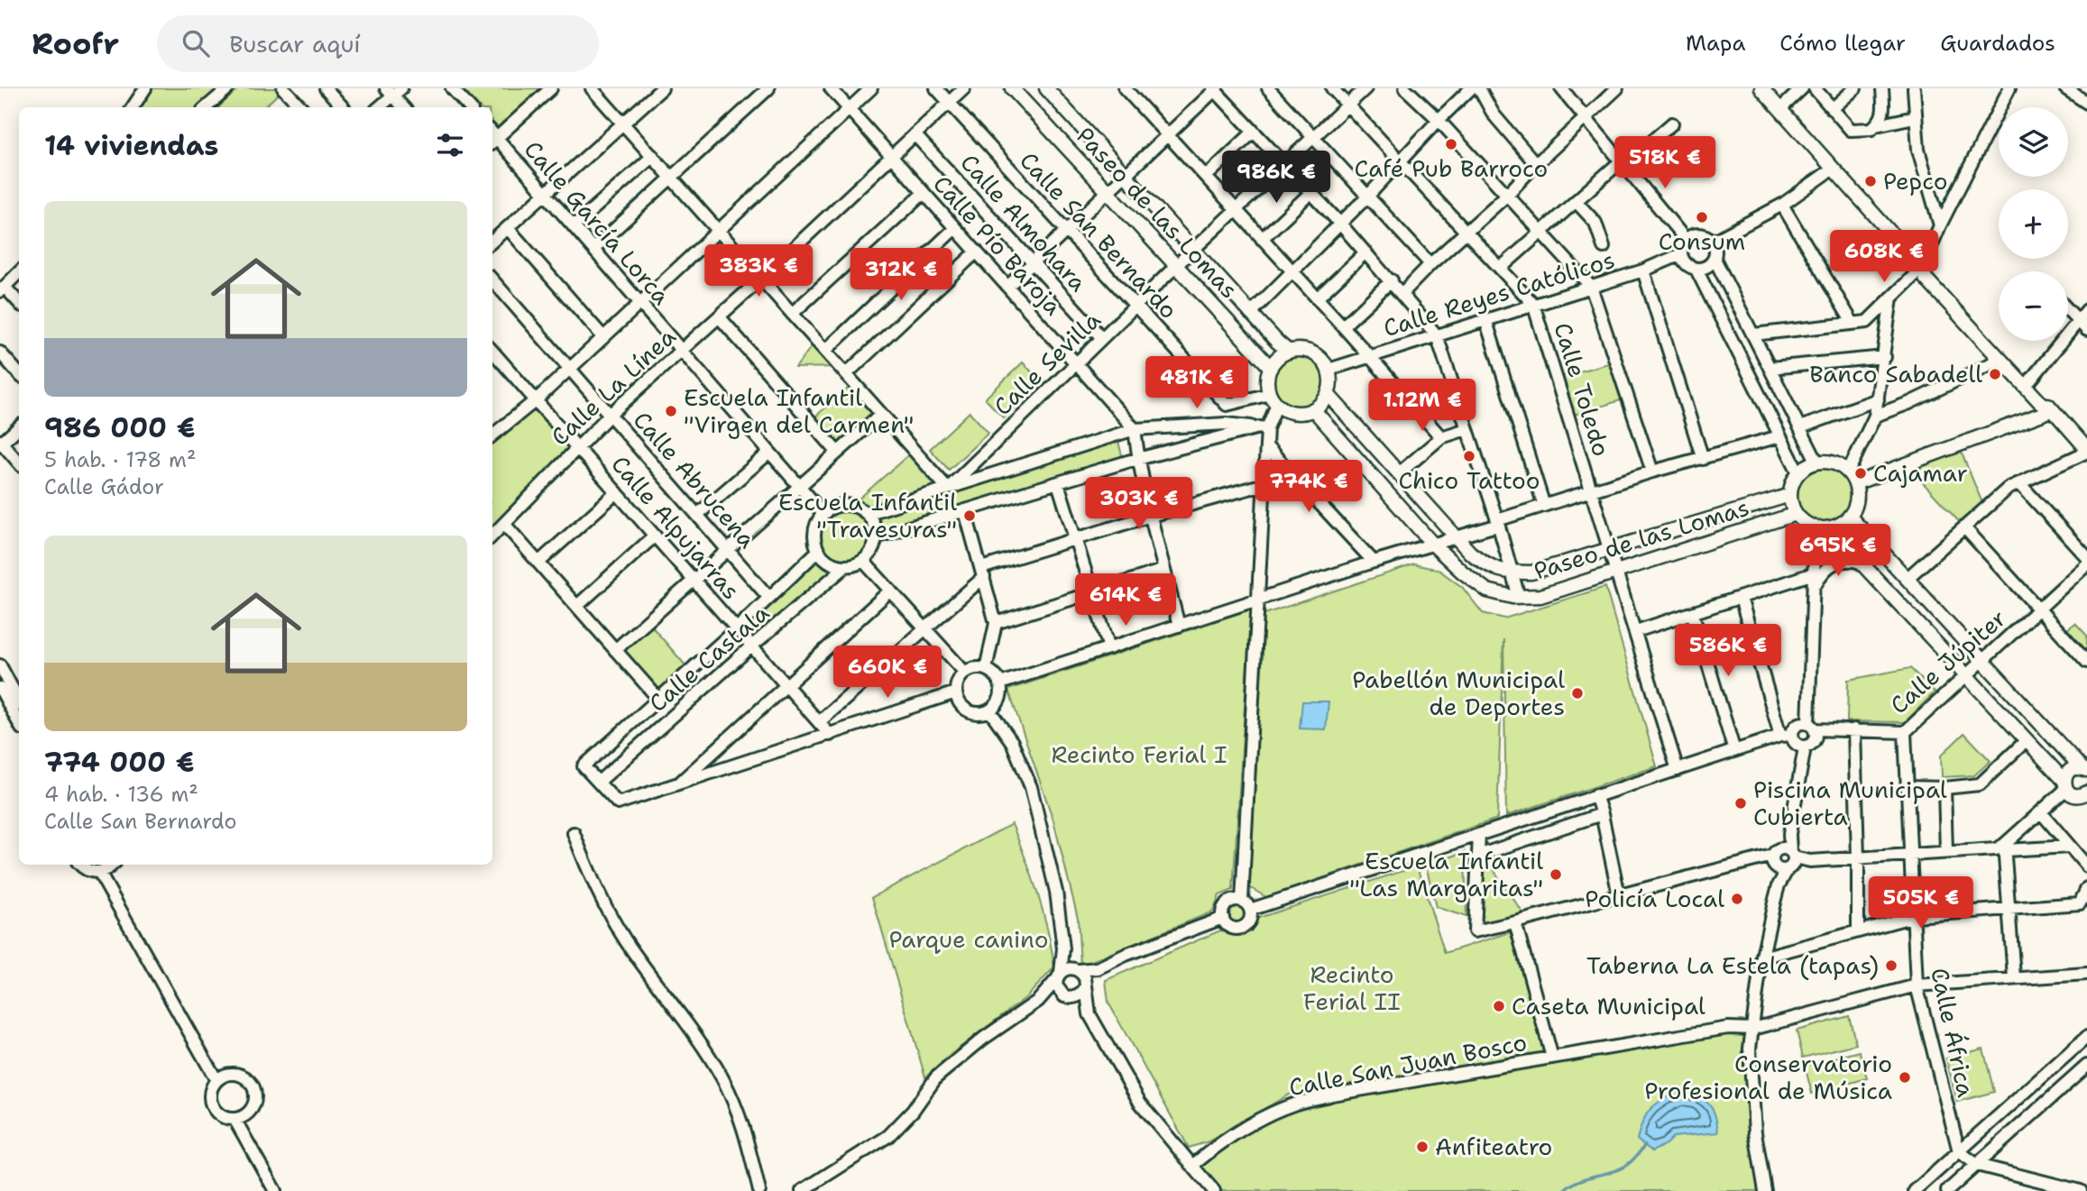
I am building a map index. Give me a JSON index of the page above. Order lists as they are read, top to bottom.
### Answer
{
  "streets": {
    "main road": ["Paseo de las Lomas"],
    "street": [
      "Calle García Lorca",
      "Calle Almohara",
      "Calle San Bernardo",
      "Calle Pío Baroja",
      "Calle Reyes Católicos",
      "Calle Sevilla",
      "Calle La Línea",
      "Calle Toledo",
      "Calle Abrucena",
      "Calle Alpujarras",
      "Calle Castala",
      "Calle Júpiter",
      "Calle África",
      "Calle San Juan Bosco"
    ]
  },
  "crossings": [
    ["Paseo de las Lomas", "Calle San Bernardo"],
    ["Paseo de las Lomas", "Calle Reyes Católicos"],
    ["Paseo de las Lomas", "Calle Sevilla"],
    ["Paseo de las Lomas", "Calle Toledo"],
    ["Calle García Lorca", "Calle La Línea"],
    ["Calle García Lorca", "Calle Castala"],
    ["Calle Almohara", "Calle Sevilla"],
    ["Calle Almohara", "Calle La Línea"],
    ["Calle San Bernardo", "Calle Reyes Católicos"],
    ["Calle San Bernardo", "Calle Sevilla"],
    ["Calle San Bernardo", "Calle La Línea"],
    ["Calle Pío Baroja", "Calle Sevilla"],
    ["Calle Pío Baroja", "Calle La Línea"],
    ["Calle Reyes Católicos", "Calle Toledo"],
    ["Calle La Línea", "Calle Abrucena"],
    ["Calle La Línea", "Calle Alpujarras"],
    ["Calle Abrucena", "Calle Castala"],
    ["Calle Alpujarras", "Calle Castala"],
    ["Calle Júpiter", "Calle África"],
    ["Calle África", "Calle San Juan Bosco"]
  ],
  "parks": ["Recinto Ferial I", "Parque canino", "Recinto Ferial II"],
  "places": [
    "Café Pub Barroco",
    "Pepco",
    "Consum",
    "Banco Sabadell",
    "Escuela Infantil \"Virgen del Carmen\"",
    "Chico Tattoo",
    "Cajamar",
    "Escuela Infantil \"Travesuras\"",
    "Pabellón Municipal de Deportes",
    "Piscina Municipal Cubierta",
    "Escuela Infantil \"Las Margaritas\"",
    "Policía Local",
    "Taberna La Estela (tapas)",
    "Caseta Municipal",
    "Conservatorio Profesional de Música",
    "Anfiteatro"
  ],
  "page": {
    "header": "Roofr",
    "search": "Buscar aquí",
    "nav": ["Mapa", "Cómo llegar", "Guardados"],
    "map_buttons": ["+", "−"],
    "heading": "14 viviendas",
    "price": [
      "518K €",
      "986K €",
      "608K €",
      "383K €",
      "312K €",
      "481K €",
      "1.12M €",
      "774K €",
      "303K €",
      "695K €",
      "614K €",
      "586K €",
      "660K €",
      "505K €"
    ],
    "list": [
      {
        "name": "986 000 €",
        "note": "5 hab. · 178 m² · Calle Gádor"
      },
      {
        "name": "774 000 €",
        "note": "4 hab. · 136 m² · Calle San Bernardo"
      }
    ]
  }
}
